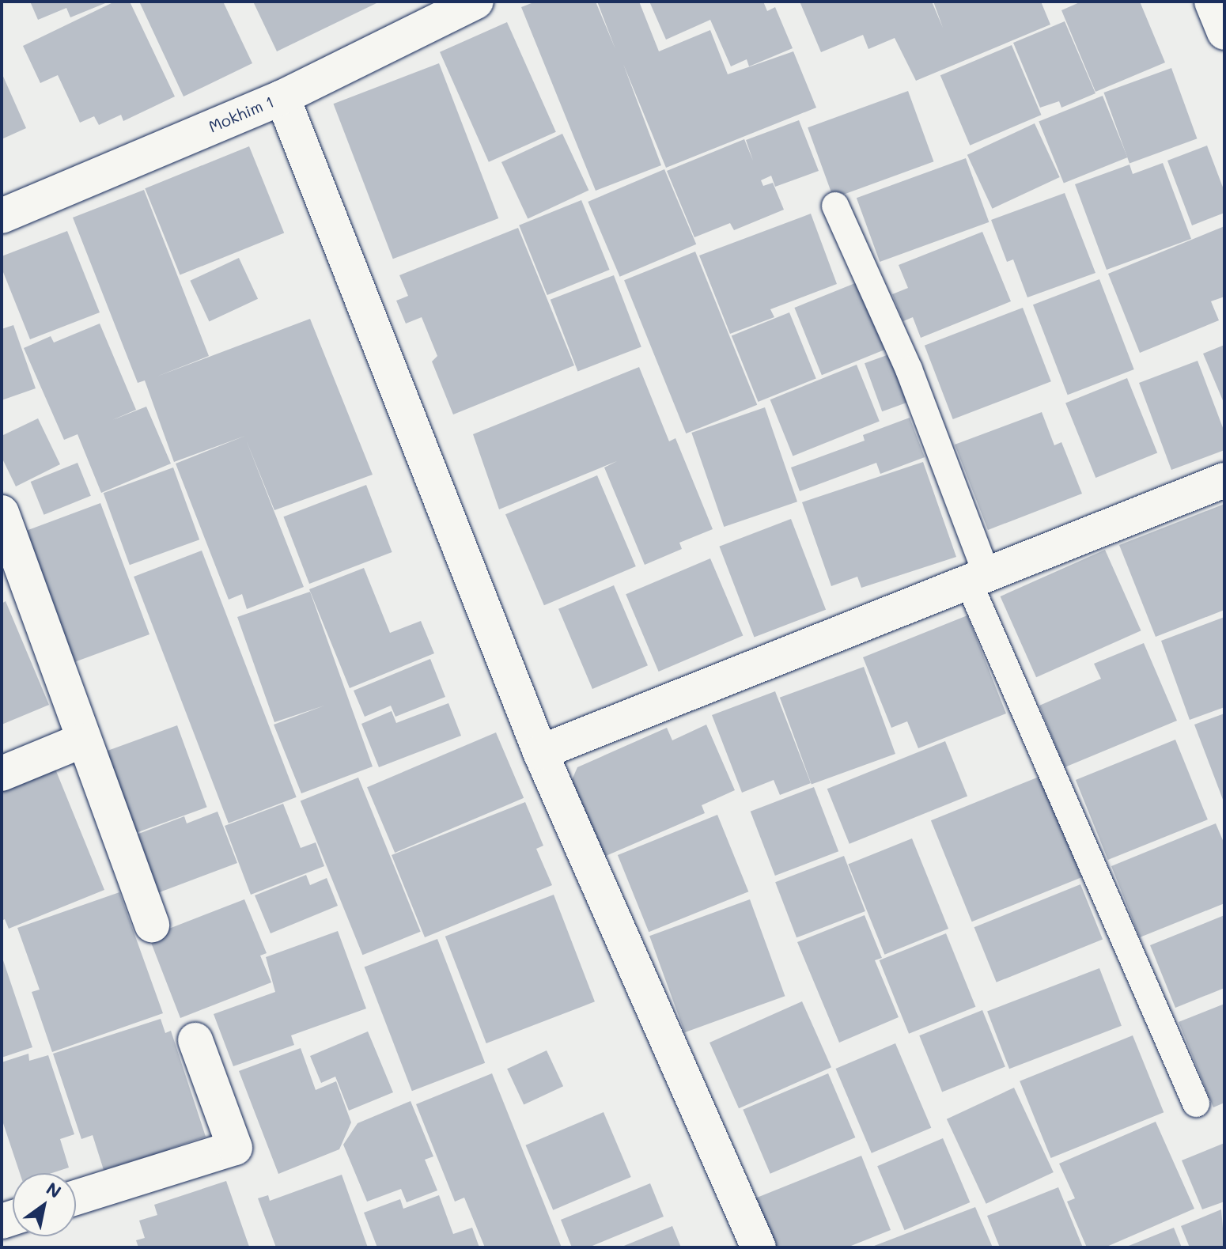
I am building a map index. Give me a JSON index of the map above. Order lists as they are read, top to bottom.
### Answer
{
  "streets": {
    "street": ["Mokhim 1"]
  },
  "north": "top right"
}
